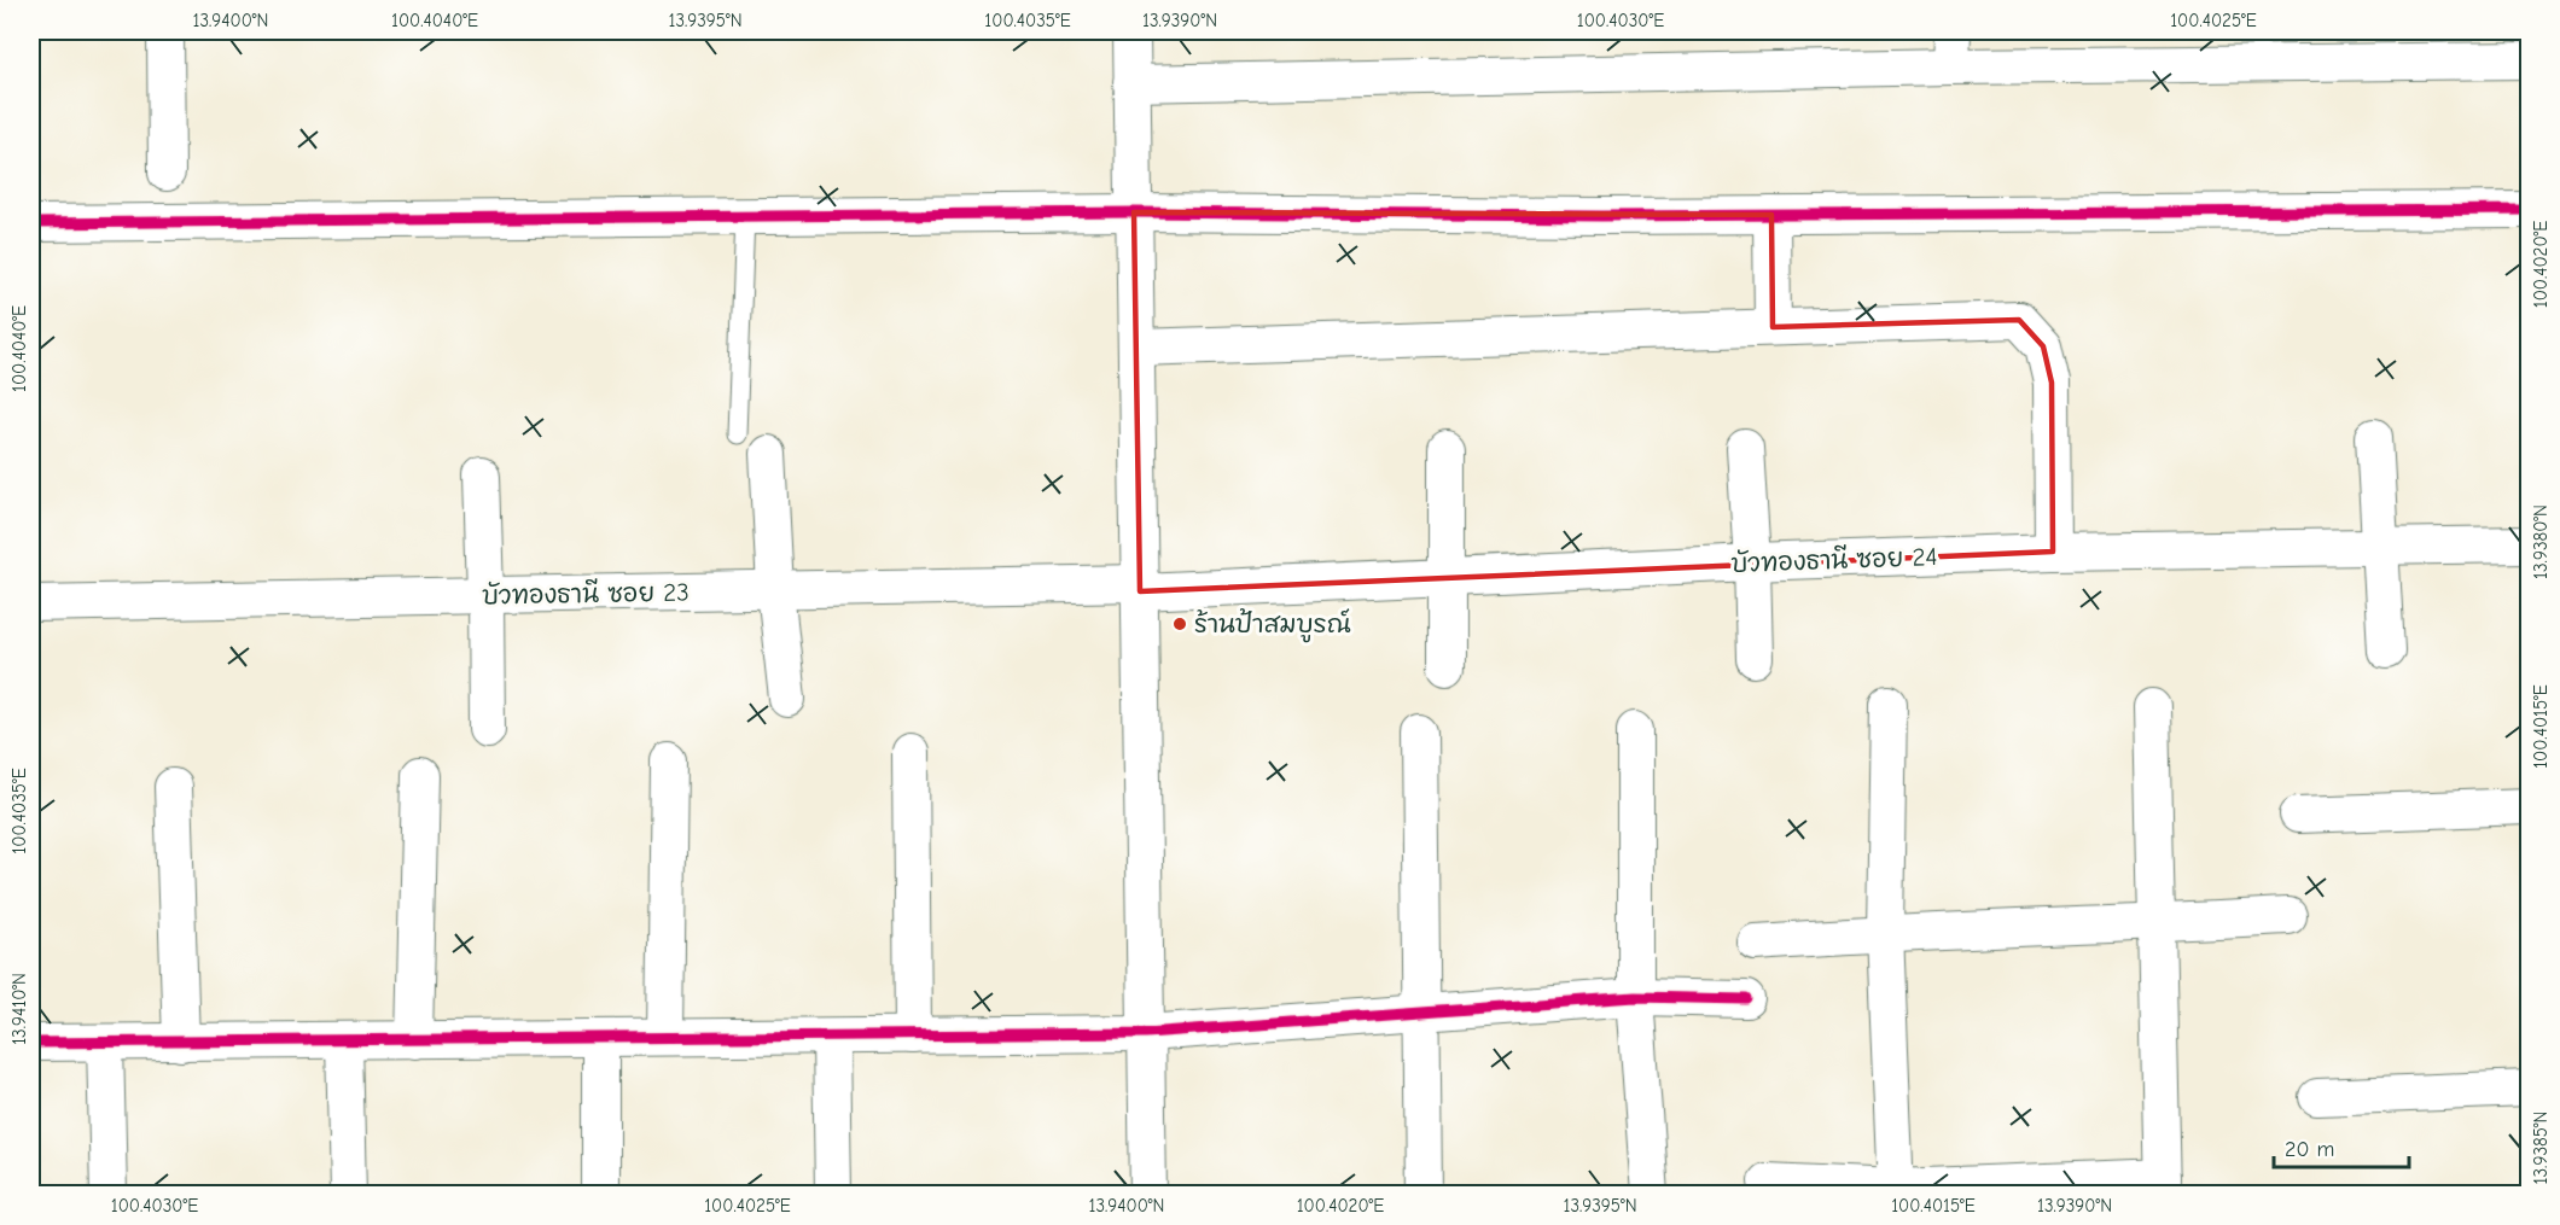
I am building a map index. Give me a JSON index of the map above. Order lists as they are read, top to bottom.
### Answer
{
  "streets": {
    "street": ["บัวทองธานี ซอย 24", "บัวทองธานี ซอย 23"]
  },
  "crossings": [
    ["บัวทองธานี ซอย 24", "บัวทองธานี ซอย 23"]
  ],
  "places": ["ร้านป้าสมบูรณ์"],
  "scale_bar": "20 m",
  "coordinates": [
    "13.9400°N",
    "100.4040°E",
    "13.9395°N",
    "100.4035°E",
    "13.9390°N",
    "100.4030°E",
    "100.4025°E",
    "100.4020°E",
    "13.9380°N",
    "100.4015°E",
    "13.9410°N",
    "13.9385°N"
  ]
}
